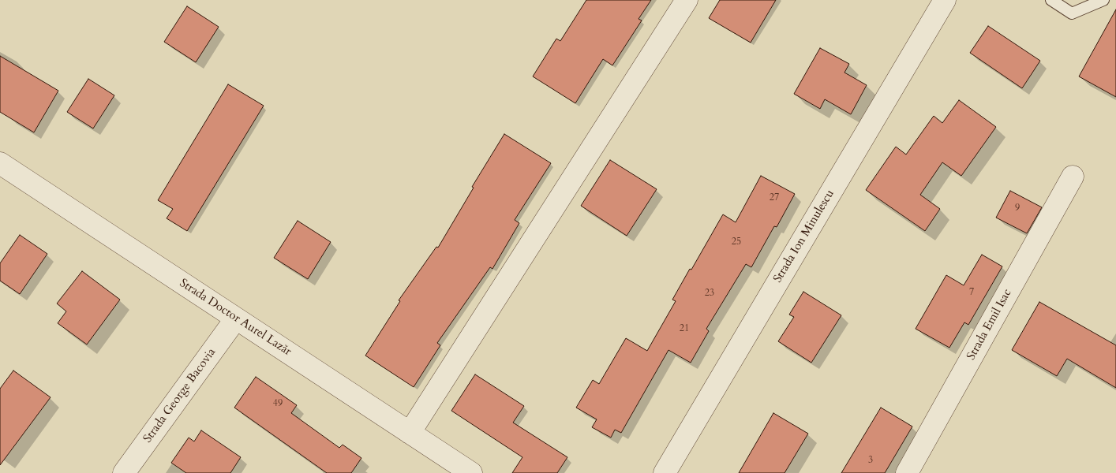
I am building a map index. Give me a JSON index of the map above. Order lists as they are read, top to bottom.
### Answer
{
  "streets": {
    "street": [
      "Strada Ion Minulescu",
      "Strada Doctor Aurel Lazăr",
      "Strada Emil Isac",
      "Strada George Bacovia"
    ]
  },
  "crossings": [
    ["Strada Doctor Aurel Lazăr", "Strada George Bacovia"]
  ],
  "house_numbers": [
    "27",
    "9",
    "25",
    "7",
    "23",
    "21",
    "49",
    "3"
  ]
}
